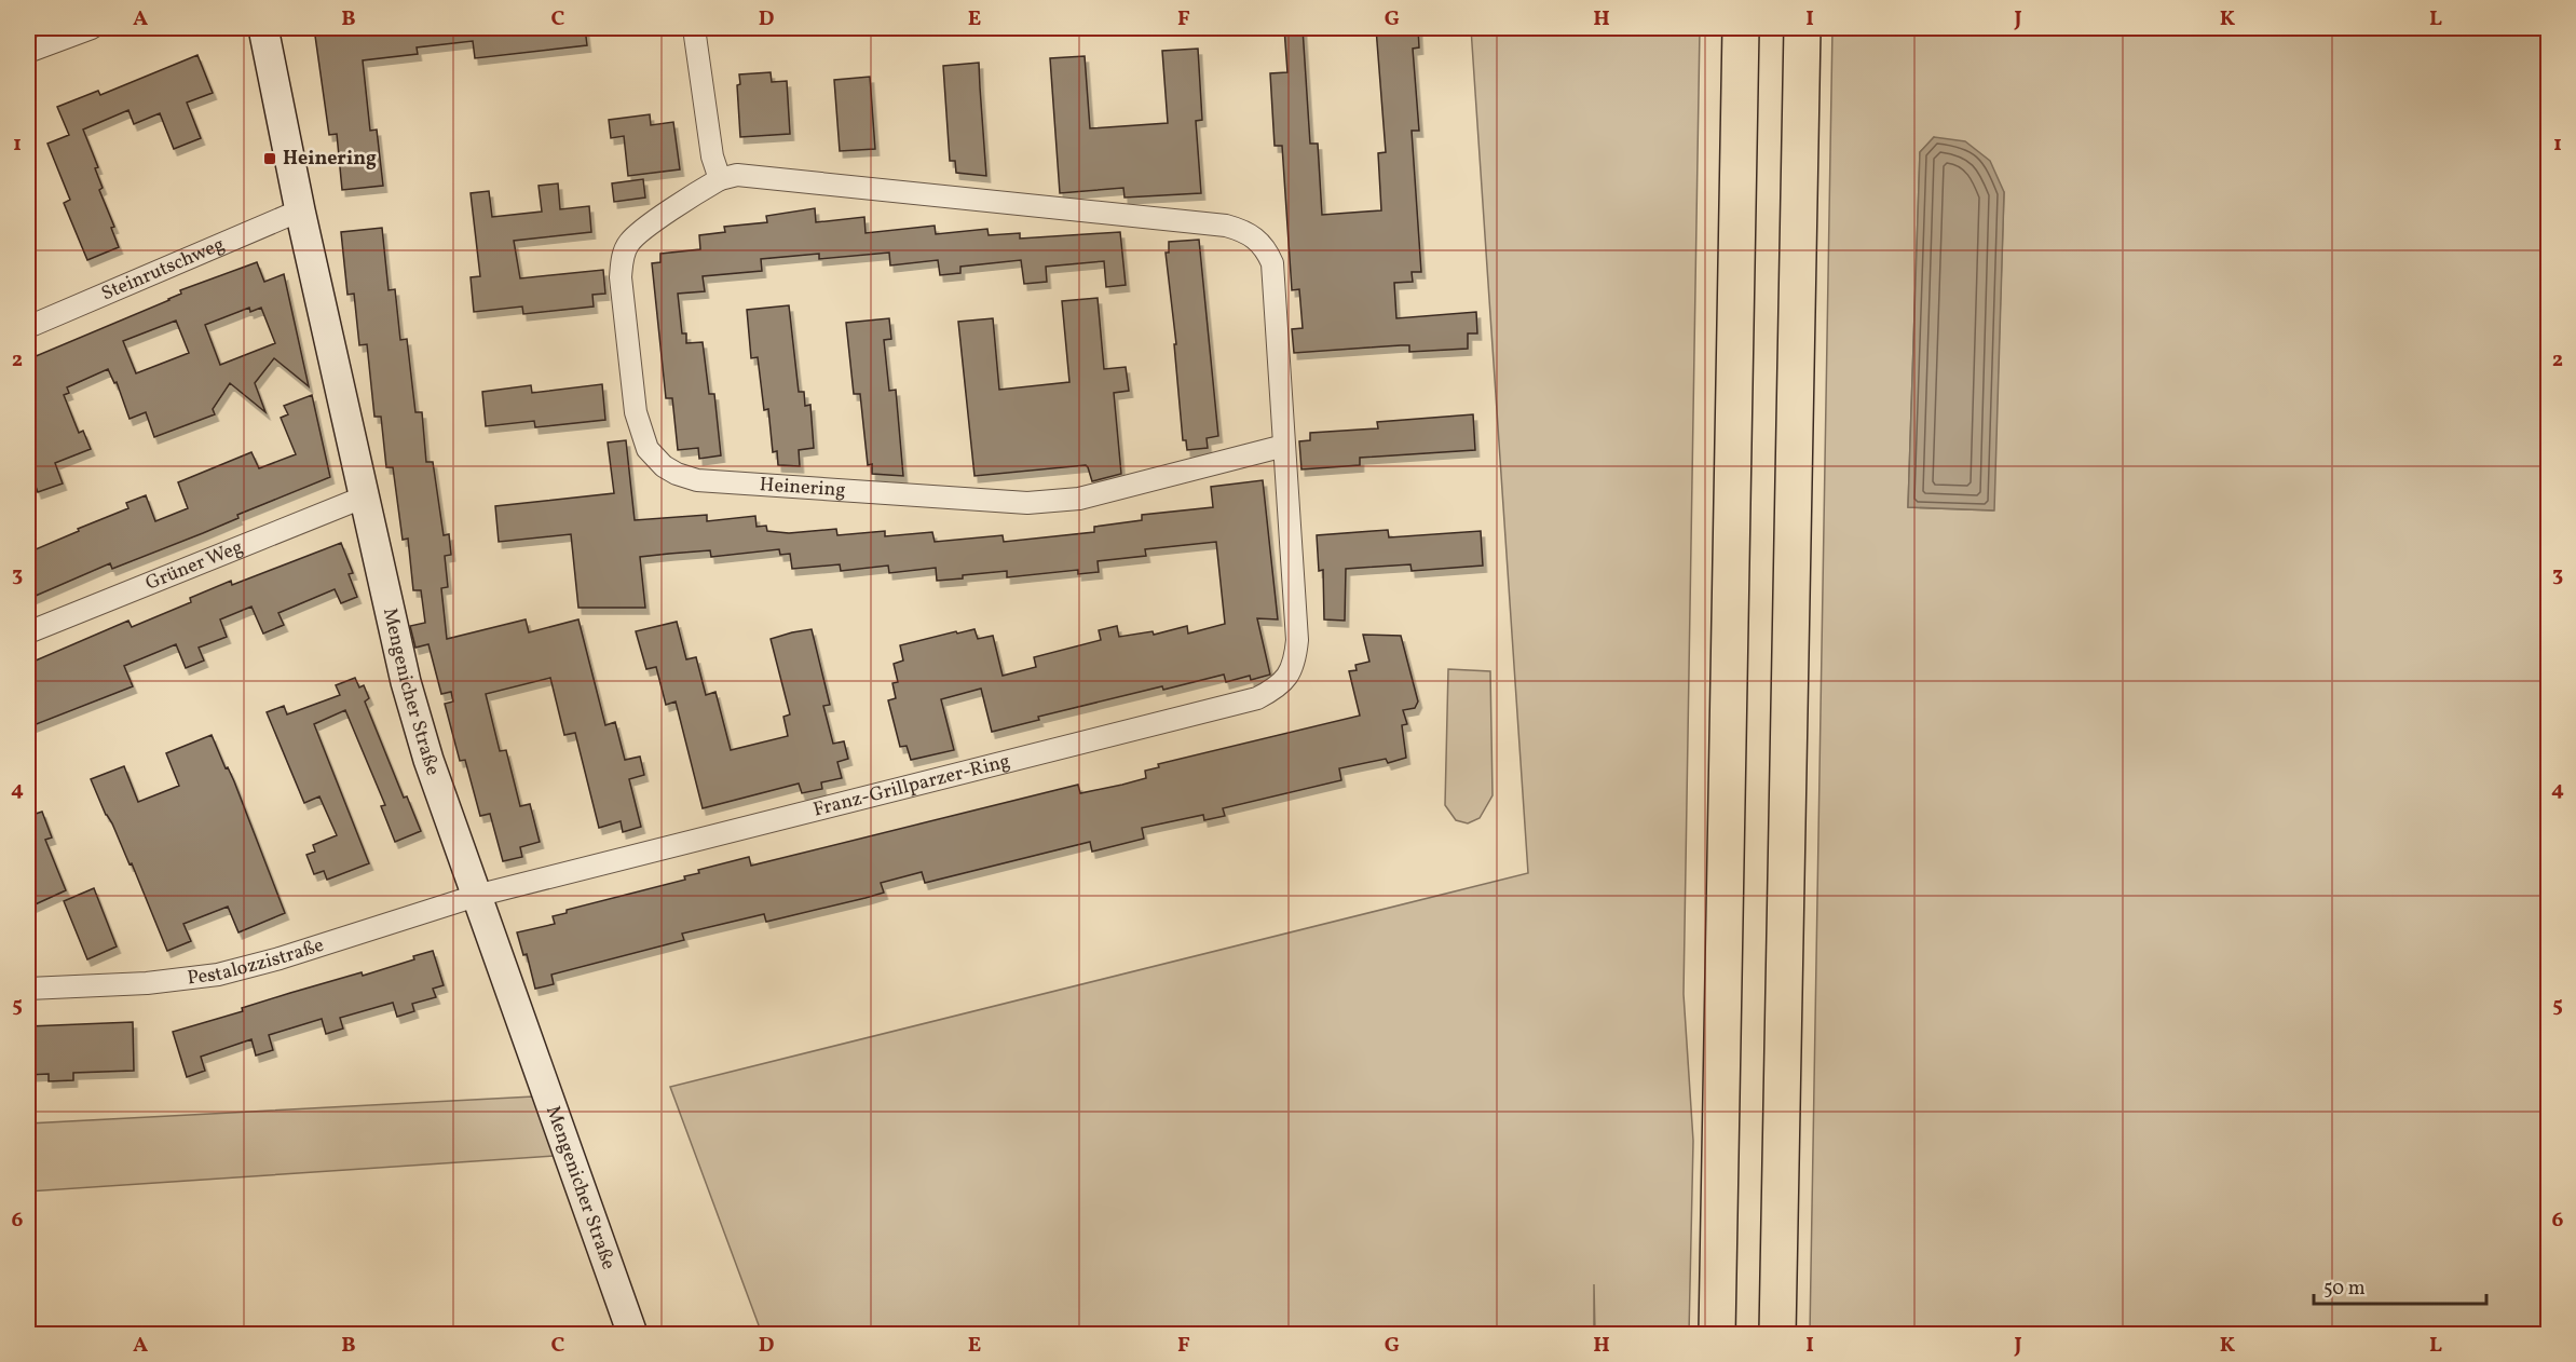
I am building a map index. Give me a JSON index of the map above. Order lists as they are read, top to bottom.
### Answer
{
  "streets": {
    "street": [
      "Steinrutschweg",
      "Heinering",
      "Grüner Weg",
      "Mengenicher Straße",
      "Franz-Grillparzer-Ring",
      "Pestalozzistraße"
    ]
  },
  "crossings": [
    ["Steinrutschweg", "Mengenicher Straße"],
    ["Heinering", "Franz-Grillparzer-Ring"],
    ["Grüner Weg", "Mengenicher Straße"],
    ["Mengenicher Straße", "Franz-Grillparzer-Ring"],
    ["Mengenicher Straße", "Pestalozzistraße"],
    ["Franz-Grillparzer-Ring", "Pestalozzistraße"]
  ],
  "places": {
    "transit": ["Heinering"]
  },
  "scale_bar": "50 m",
  "grid": {
    "columns": [
      "A",
      "B",
      "C",
      "D",
      "E",
      "F",
      "G",
      "H",
      "I",
      "J",
      "K",
      "L"
    ],
    "rows": [
      "1",
      "2",
      "3",
      "4",
      "5",
      "6"
    ]
  }
}
